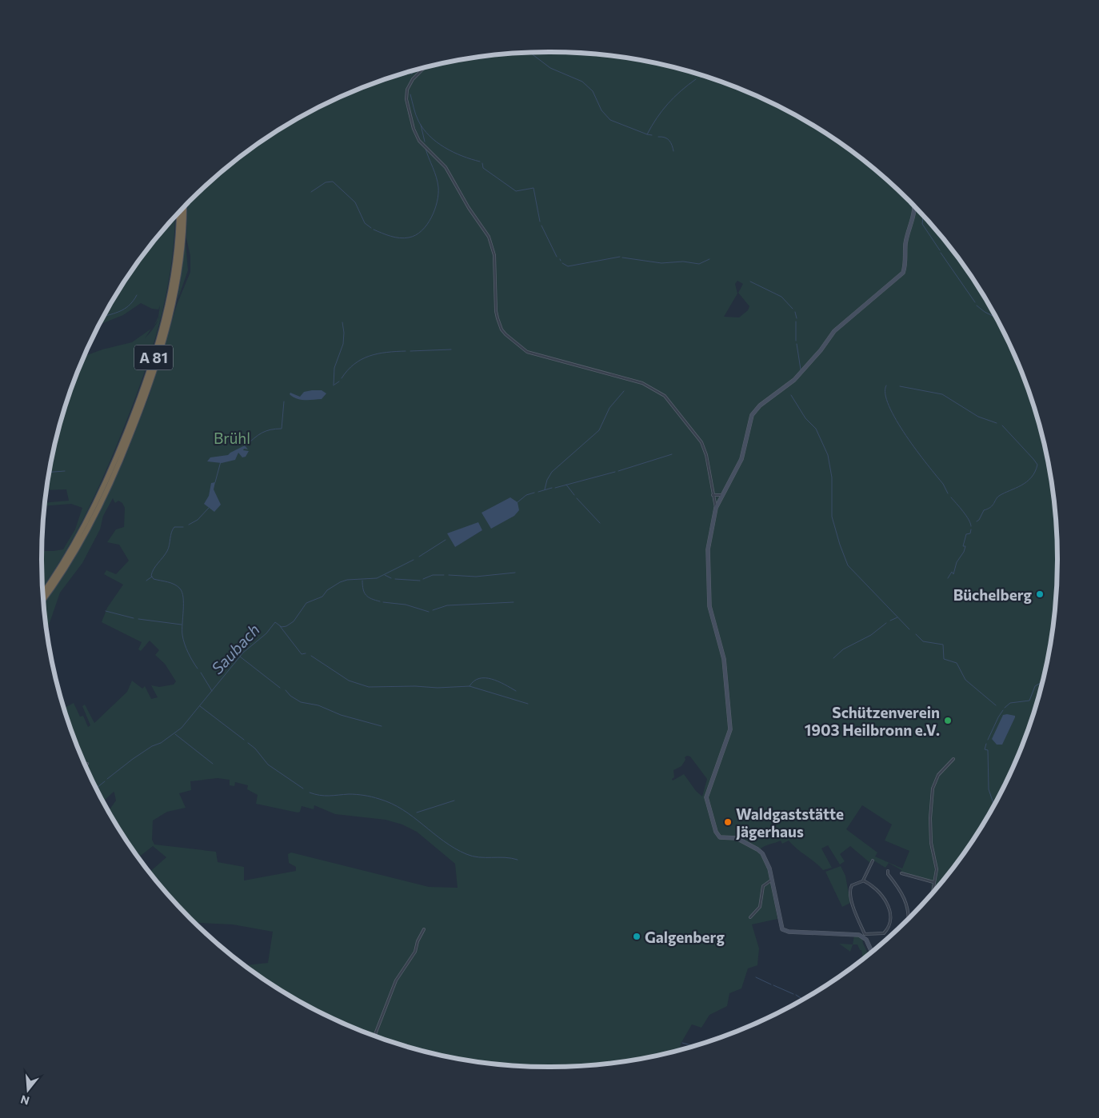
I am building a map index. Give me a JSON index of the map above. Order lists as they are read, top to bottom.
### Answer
{
  "streets": {
    "highway": ["A 81"]
  },
  "water": ["Saubach"],
  "parks": ["Brühl"],
  "places": [
    "Büchelberg",
    "Schützenverein 1903 Heilbronn e.V.",
    "Waldgaststätte Jägerhaus",
    "Galgenberg"
  ],
  "north": "bottom"
}
